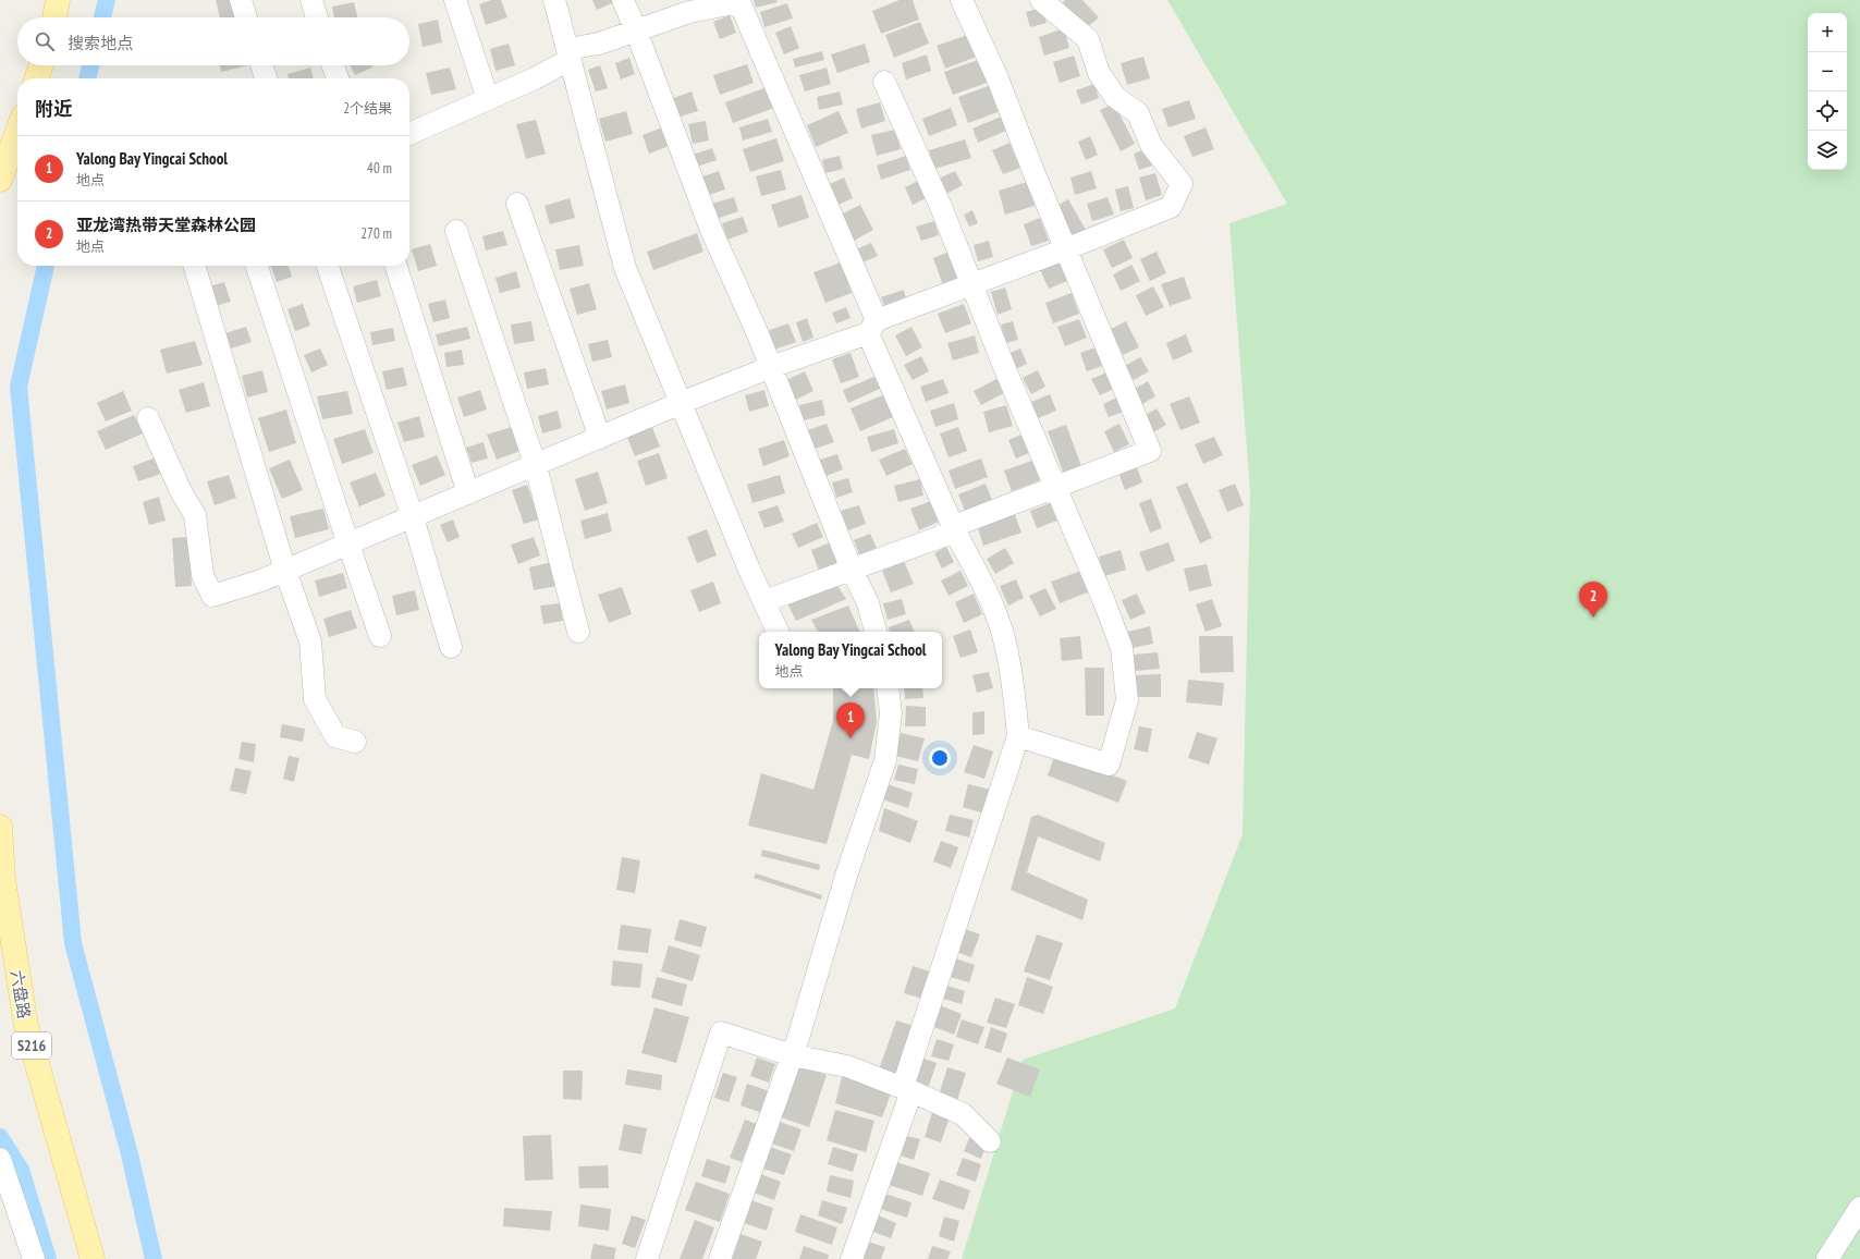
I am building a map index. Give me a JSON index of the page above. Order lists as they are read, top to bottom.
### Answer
{
  "streets": {
    "main road": ["六盘路", "S216"]
  },
  "page": {
    "map_buttons": ["+", "−"],
    "search": "搜索地点",
    "heading": ["附近", "2个结果"],
    "list": [
      {
        "mark": "1",
        "name": "Yalong Bay Yingcai School",
        "note": "地点",
        "value": "40 m"
      },
      {
        "mark": "2",
        "name": "亚龙湾热带天堂森林公园",
        "note": "地点",
        "value": "270 m"
      }
    ],
    "pins": ["2", "1"],
    "popup": ["Yalong Bay Yingcai School", "地点"]
  }
}
